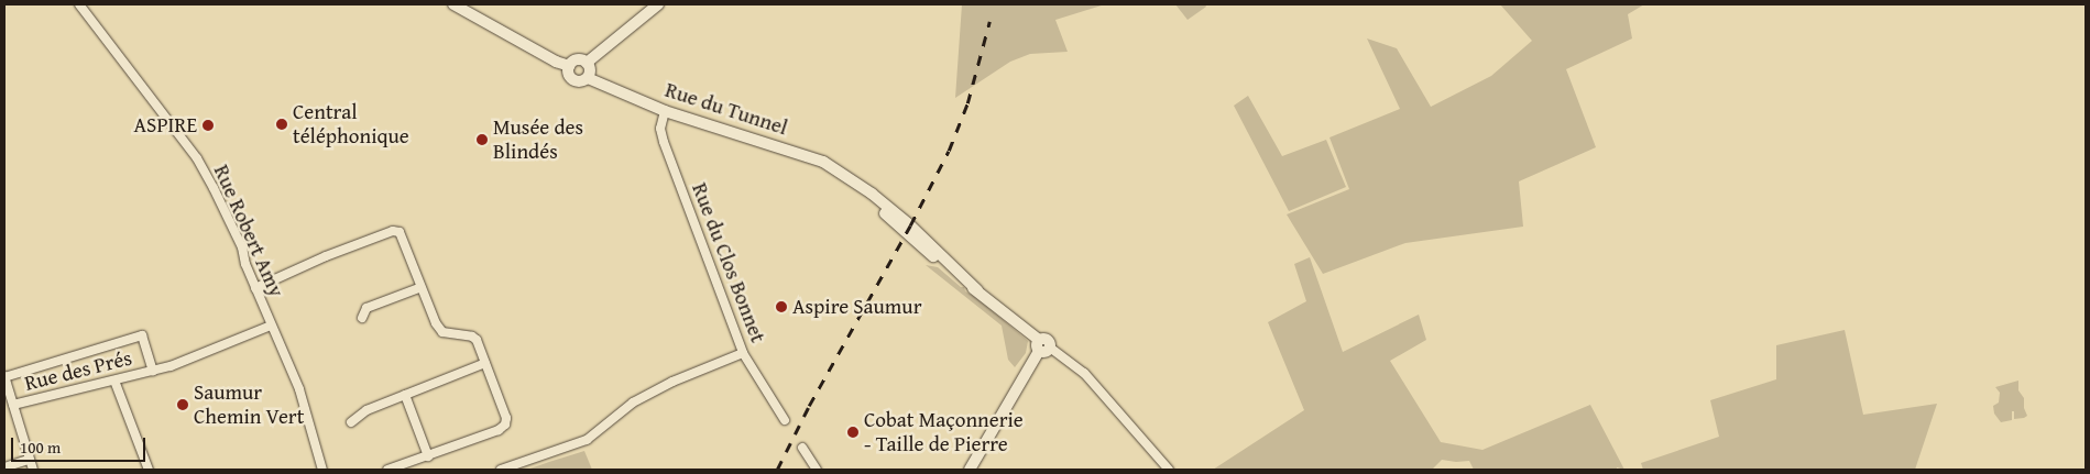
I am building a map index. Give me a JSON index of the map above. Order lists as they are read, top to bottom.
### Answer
{
  "streets": {
    "street": [
      "Rue du Tunnel",
      "Rue Robert Amy",
      "Rue du Clos Bonnet",
      "Rue des Prés"
    ]
  },
  "crossings": [
    ["Rue du Tunnel", "Rue du Clos Bonnet"],
    ["Rue Robert Amy", "Rue des Prés"]
  ],
  "places": [
    "Central téléphonique",
    "ASPIRE",
    "Musée des Blindés",
    "Aspire Saumur",
    "Saumur Chemin Vert",
    "Cobat Maçonnerie - Taille de Pierre"
  ],
  "scale_bar": "100 m"
}
